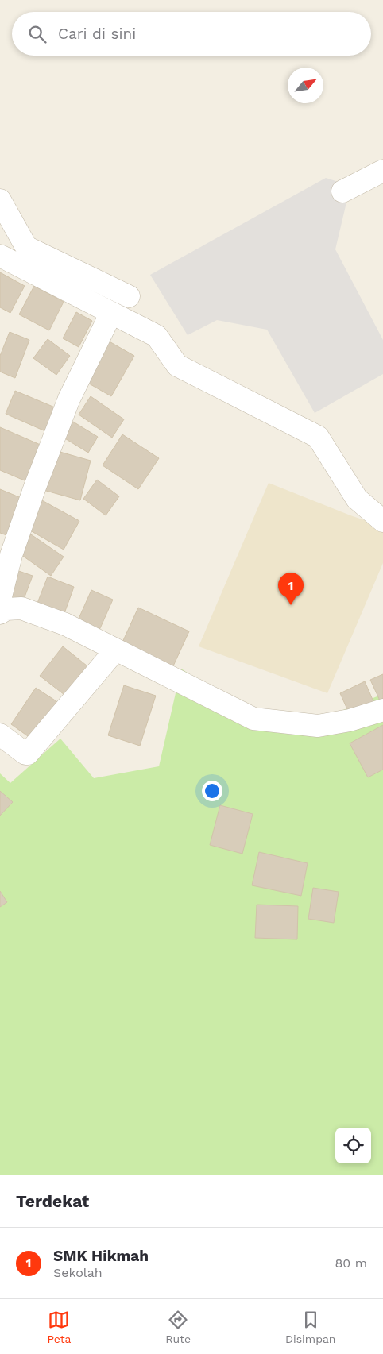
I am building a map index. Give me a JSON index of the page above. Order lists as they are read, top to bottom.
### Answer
{
  "north": "top right",
  "page": {
    "search": "Cari di sini",
    "pins": "1",
    "heading": "Terdekat",
    "list": [
      {
        "mark": "1",
        "name": "SMK Hikmah",
        "note": "Sekolah",
        "value": "80 m"
      }
    ],
    "nav": ["Peta", "Rute", "Disimpan"]
  }
}
